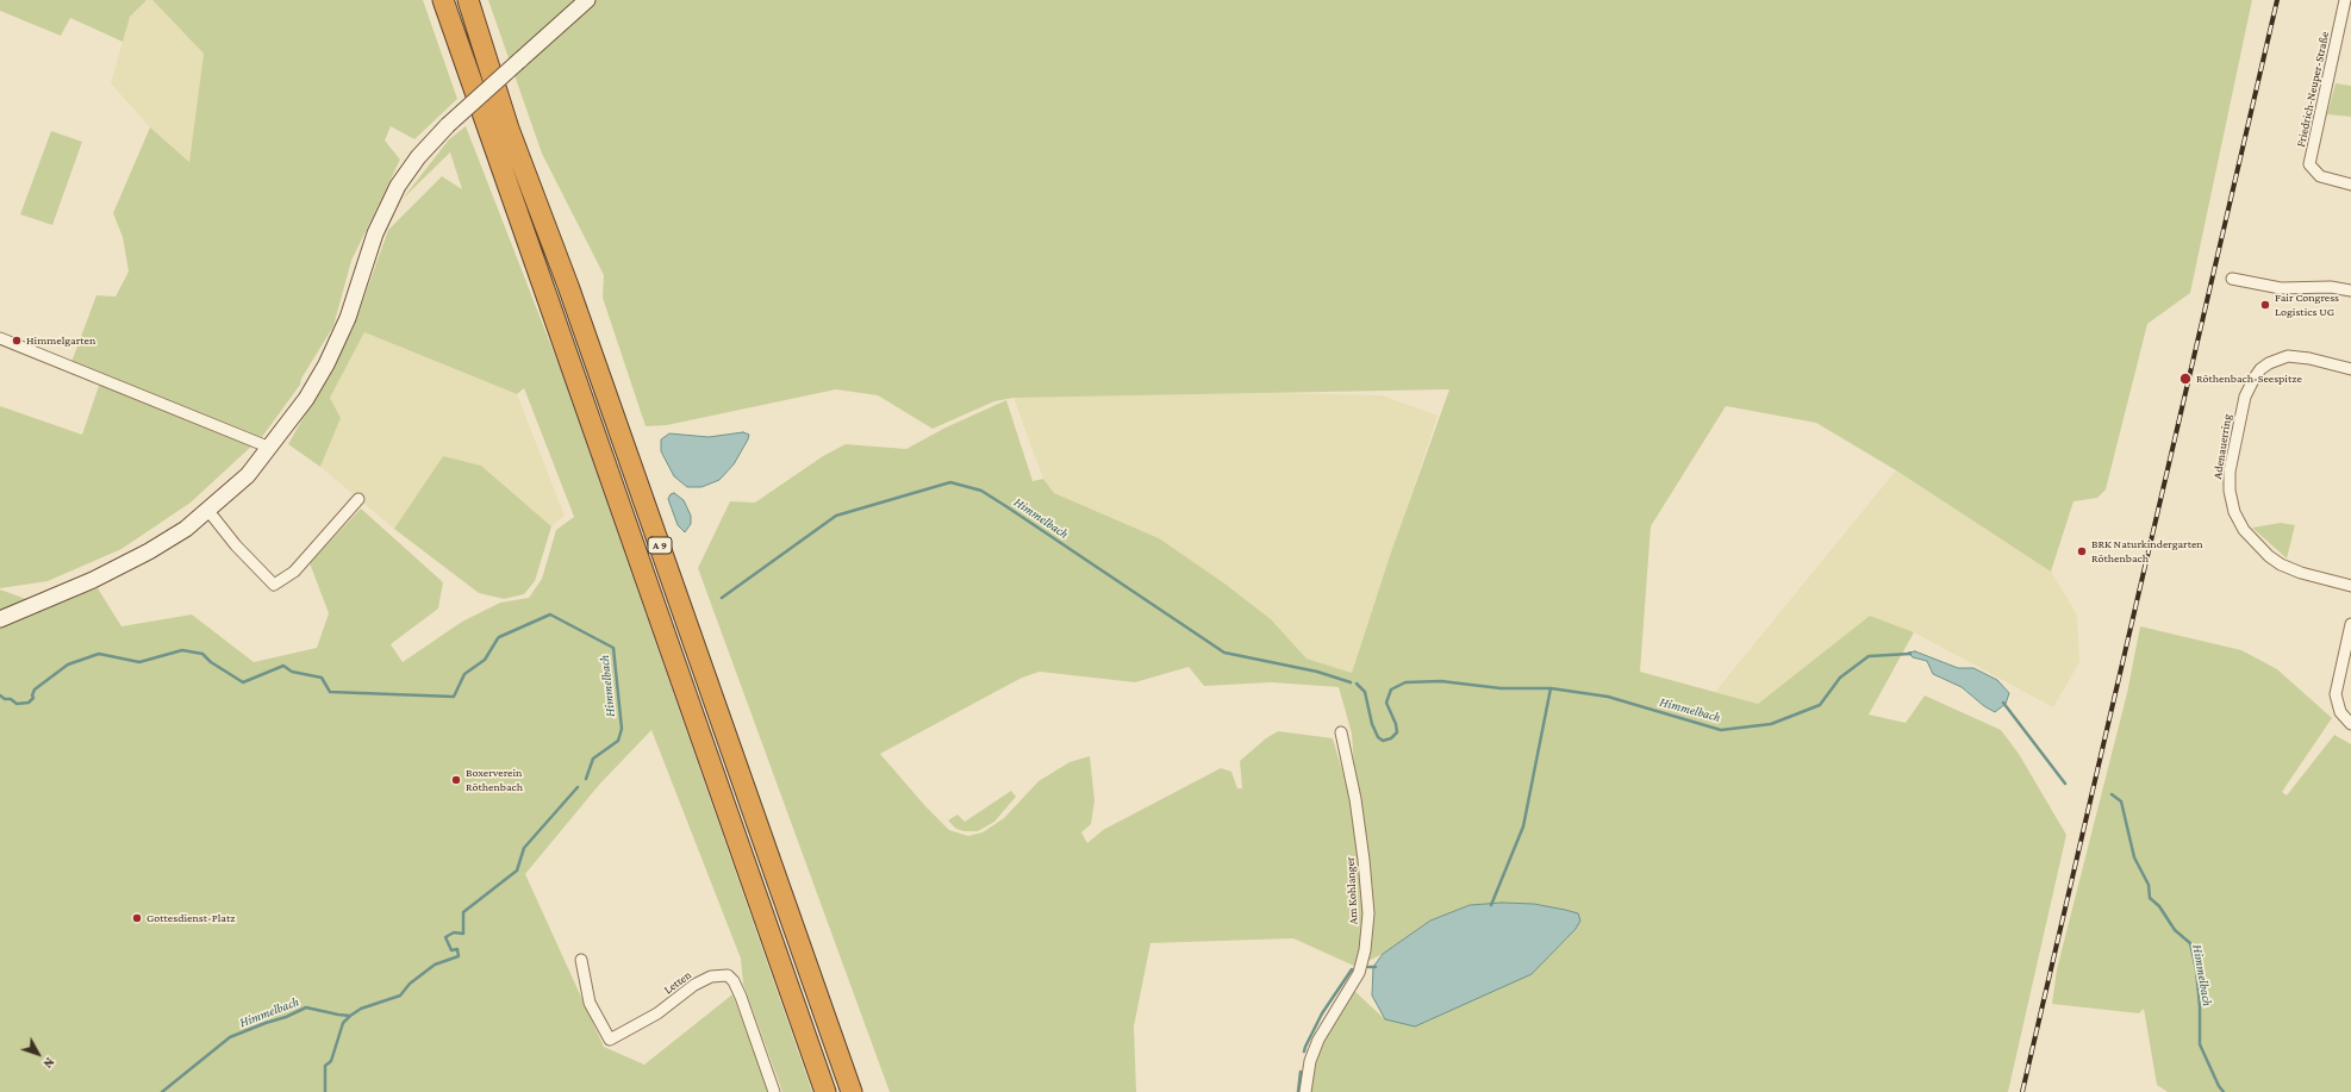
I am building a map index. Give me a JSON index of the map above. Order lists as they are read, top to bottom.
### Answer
{
  "streets": {
    "highway": ["A 9"],
    "street": [
      "Friedrich-Neuper-Straße",
      "Adenauerring",
      "Am Kohlanger",
      "Letten"
    ]
  },
  "water": ["Himmelbach"],
  "places": [
    "Fair Congress Logistics UG",
    "Himmelgarten",
    "Röthenbach-Seespitze",
    "BRK Naturkindergarten Röthenbach",
    "Boxerverein Röthenbach",
    "Gottesdienst-Platz"
  ],
  "north": "bottom right"
}
